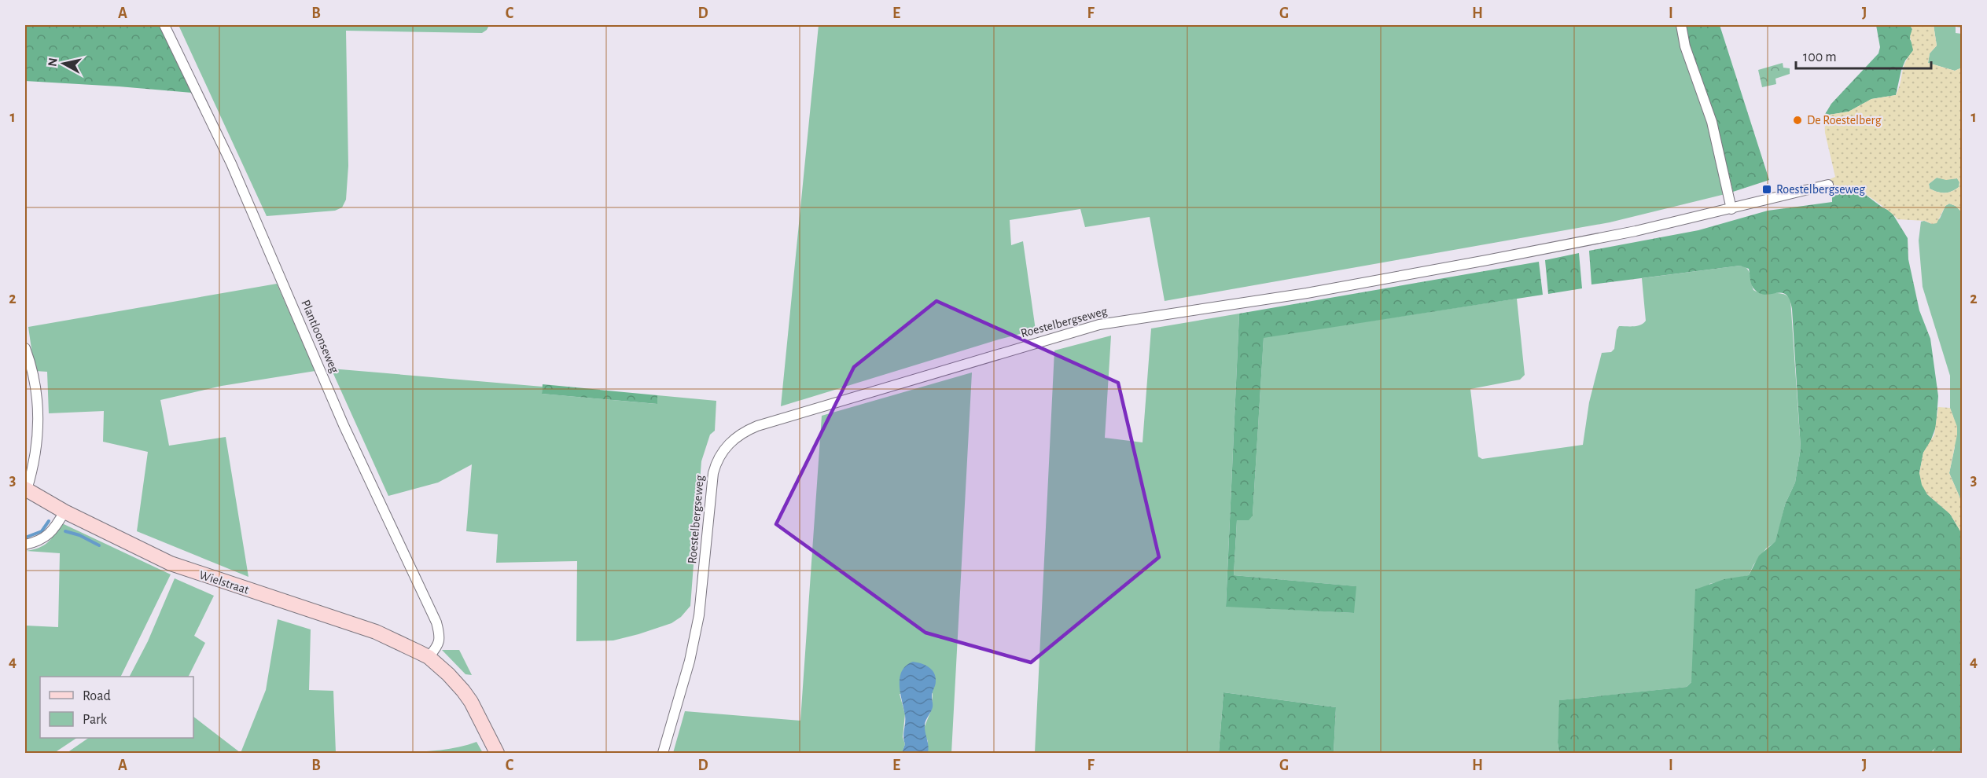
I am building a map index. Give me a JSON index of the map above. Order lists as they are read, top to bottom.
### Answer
{
  "streets": {
    "street": ["Roestelbergseweg", "Plantloonseweg", "Wielstraat"]
  },
  "crossings": [
    ["Plantloonseweg", "Wielstraat"]
  ],
  "places": {
    "other": ["De Roestelberg"],
    "transit": ["Roestelbergseweg"]
  },
  "legend": ["Road", "Park"],
  "scale_bar": "100 m",
  "north": "left",
  "grid": {
    "columns": [
      "A",
      "B",
      "C",
      "D",
      "E",
      "F",
      "G",
      "H",
      "I",
      "J"
    ],
    "rows": [
      "1",
      "2",
      "3",
      "4"
    ]
  }
}
